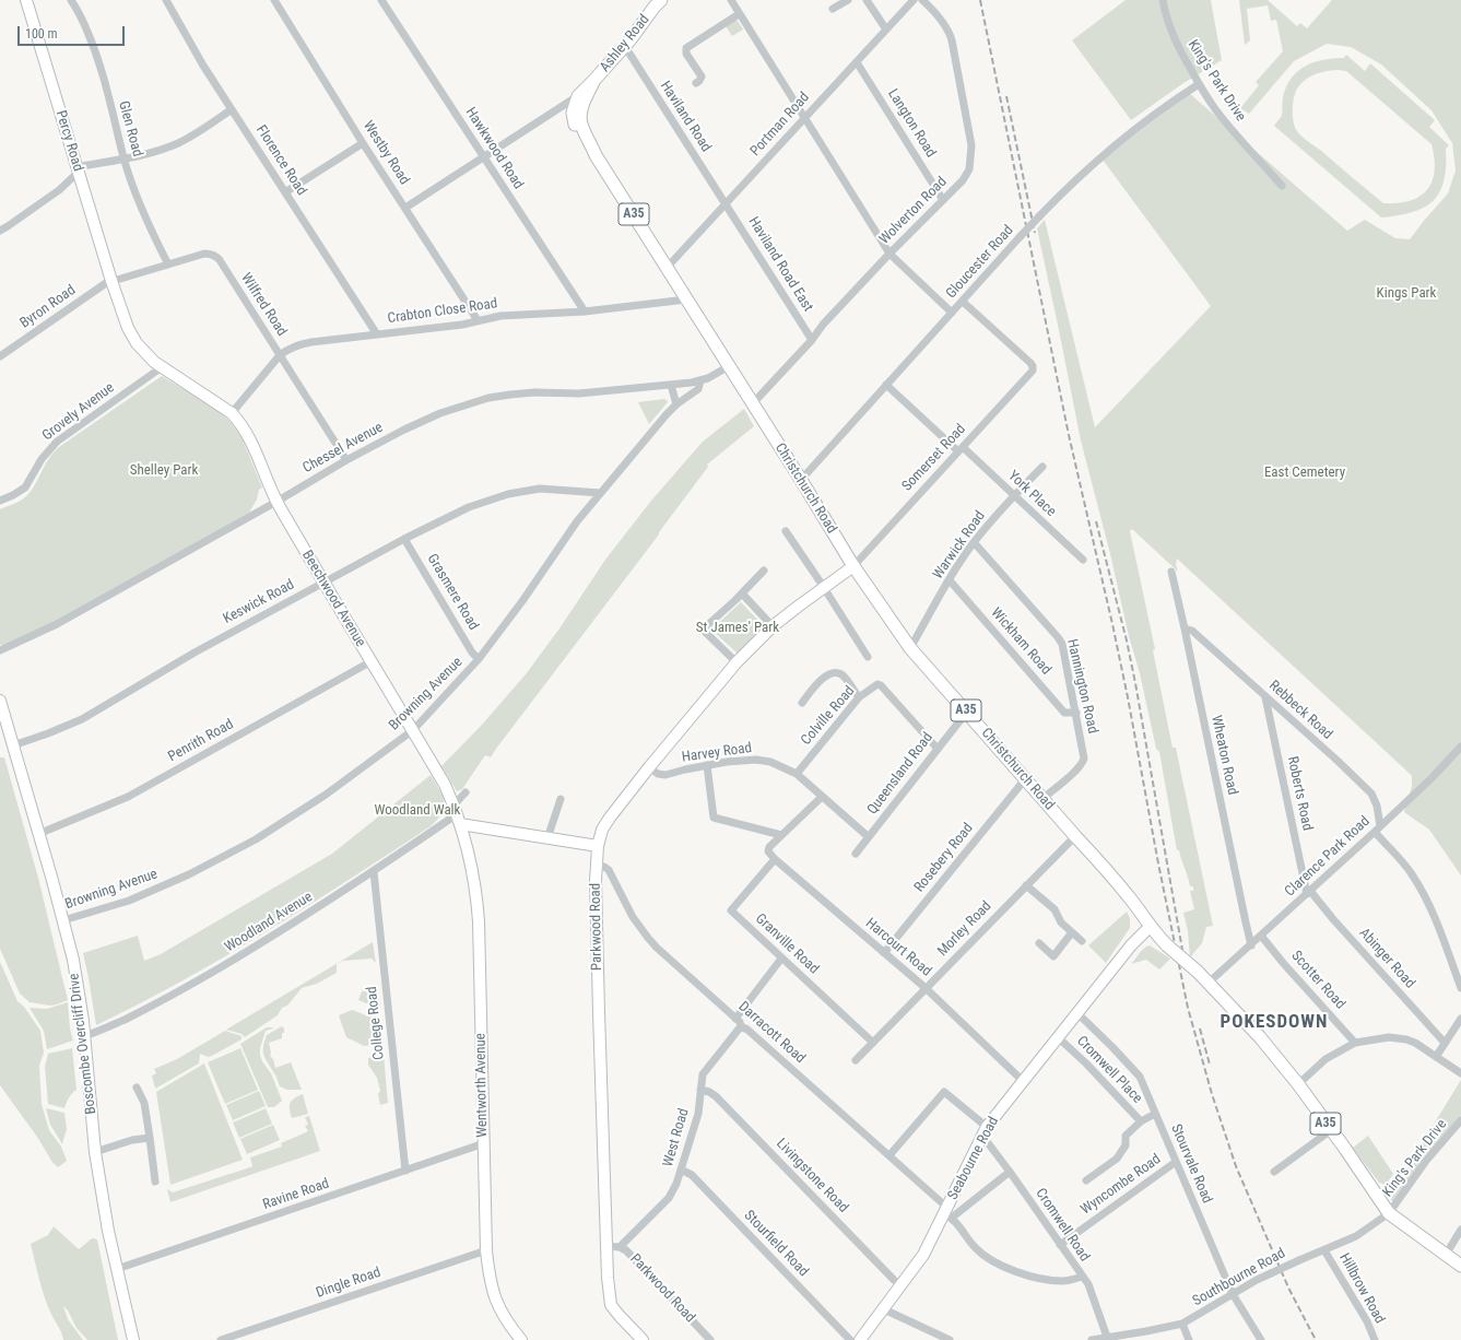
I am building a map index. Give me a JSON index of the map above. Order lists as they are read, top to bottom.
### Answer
{
  "streets": {
    "main road": ["Ashley Road", "A35", "Christchurch Road"],
    "street": [
      "King's Park Drive",
      "Haviland Road",
      "Langton Road",
      "Portman Road",
      "Glen Road",
      "Percy Road",
      "Hawkwood Road",
      "Westby Road",
      "Florence Road",
      "Wolverton Road",
      "Gloucester Road",
      "Haviland Road East",
      "Wilfred Road",
      "Byron Road",
      "Crabton Close Road",
      "Grovely Avenue",
      "Chessel Avenue",
      "Somerset Road",
      "York Place",
      "Warwick Road",
      "Grasmere Road",
      "Beechwood Avenue",
      "Keswick Road",
      "Wickham Road",
      "Hannington Road",
      "Browning Avenue",
      "Rebbeck Road",
      "Colville Road",
      "Penrith Road",
      "Harvey Road",
      "Wheaton Road",
      "Queensland Road",
      "Roberts Road",
      "Clarence Park Road",
      "Rosebery Road",
      "Woodland Avenue",
      "Parkwood Road",
      "Morley Road",
      "Granville Road",
      "Harcourt Road",
      "Abinger Road",
      "Scotter Road",
      "College Road",
      "Darracott Road",
      "Boscombe Overcliff Drive",
      "Cromwell Place",
      "Wentworth Avenue",
      "West Road",
      "Seabourne Road",
      "Stourvale Road",
      "Livingstone Road",
      "Wyncombe Road",
      "Ravine Road",
      "Cromwell Road",
      "Stourfield Road",
      "Southbourne Road",
      "Dingle Road",
      "Hillbrow Road"
    ]
  },
  "crossings": [
    ["Ashley Road", "Haviland Road"],
    ["Ashley Road", "Christchurch Road"],
    ["King's Park Drive", "Gloucester Road"],
    ["King's Park Drive", "Christchurch Road"],
    ["King's Park Drive", "Southbourne Road"],
    ["Haviland Road", "Portman Road"],
    ["Haviland Road", "Haviland Road East"],
    ["Langton Road", "Portman Road"],
    ["Langton Road", "Wolverton Road"],
    ["Portman Road", "Haviland Road East"],
    ["Portman Road", "Christchurch Road"],
    ["Glen Road", "Wilfred Road"],
    ["Percy Road", "Wilfred Road"],
    ["Percy Road", "Byron Road"],
    ["Percy Road", "Beechwood Avenue"],
    ["Hawkwood Road", "Crabton Close Road"],
    ["Westby Road", "Crabton Close Road"],
    ["Florence Road", "Crabton Close Road"],
    ["Wolverton Road", "Haviland Road East"],
    ["Wolverton Road", "Christchurch Road"],
    ["Gloucester Road", "Somerset Road"],
    ["Gloucester Road", "Christchurch Road"],
    ["Gloucester Road", "York Place"],
    ["Wilfred Road", "Byron Road"],
    ["Wilfred Road", "Crabton Close Road"],
    ["Wilfred Road", "Chessel Avenue"],
    ["Wilfred Road", "Beechwood Avenue"],
    ["Byron Road", "Beechwood Avenue"],
    ["Crabton Close Road", "Christchurch Road"],
    ["Crabton Close Road", "Beechwood Avenue"],
    ["Grovely Avenue", "Beechwood Avenue"],
    ["Chessel Avenue", "Christchurch Road"],
    ["Chessel Avenue", "Beechwood Avenue"],
    ["Chessel Avenue", "Browning Avenue"],
    ["Somerset Road", "Christchurch Road"],
    ["Somerset Road", "York Place"],
    ["Somerset Road", "Parkwood Road"],
    ["Christchurch Road", "Warwick Road"],
    ["Christchurch Road", "Hannington Road"],
    ["Christchurch Road", "Queensland Road"],
    ["Christchurch Road", "Clarence Park Road"],
    ["Christchurch Road", "Rosebery Road"],
    ["Christchurch Road", "Parkwood Road"],
    ["Christchurch Road", "Morley Road"],
    ["Christchurch Road", "Seabourne Road"],
    ["Christchurch Road", "Southbourne Road"],
    ["York Place", "Warwick Road"],
    ["Warwick Road", "Wickham Road"],
    ["Warwick Road", "Hannington Road"],
    ["Grasmere Road", "Keswick Road"],
    ["Grasmere Road", "Browning Avenue"],
    ["Beechwood Avenue", "Keswick Road"],
    ["Beechwood Avenue", "Browning Avenue"],
    ["Beechwood Avenue", "Penrith Road"],
    ["Beechwood Avenue", "Woodland Avenue"],
    ["Beechwood Avenue", "Wentworth Avenue"],
    ["Keswick Road", "Browning Avenue"],
    ["Keswick Road", "Boscombe Overcliff Drive"],
    ["Wickham Road", "Hannington Road"],
    ["Browning Avenue", "Boscombe Overcliff Drive"],
    ["Rebbeck Road", "Wheaton Road"],
    ["Rebbeck Road", "Roberts Road"],
    ["Rebbeck Road", "Clarence Park Road"],
    ["Colville Road", "Harvey Road"],
    ["Colville Road", "Queensland Road"],
    ["Penrith Road", "Boscombe Overcliff Drive"],
    ["Harvey Road", "Queensland Road"],
    ["Harvey Road", "Parkwood Road"],
    ["Wheaton Road", "Clarence Park Road"],
    ["Roberts Road", "Clarence Park Road"],
    ["Roberts Road", "Abinger Road"],
    ["Clarence Park Road", "Abinger Road"],
    ["Clarence Park Road", "Scotter Road"],
    ["Rosebery Road", "Harcourt Road"],
    ["Woodland Avenue", "College Road"],
    ["Woodland Avenue", "Boscombe Overcliff Drive"],
    ["Woodland Avenue", "Wentworth Avenue"],
    ["Parkwood Road", "Darracott Road"],
    ["Parkwood Road", "West Road"],
    ["Morley Road", "Granville Road"],
    ["Morley Road", "Harcourt Road"],
    ["Granville Road", "Harcourt Road"],
    ["Harcourt Road", "Seabourne Road"],
    ["College Road", "Ravine Road"],
    ["Darracott Road", "West Road"],
    ["Darracott Road", "Seabourne Road"],
    ["Darracott Road", "Cromwell Road"],
    ["Boscombe Overcliff Drive", "Ravine Road"],
    ["Cromwell Place", "Seabourne Road"],
    ["Wentworth Avenue", "Ravine Road"],
    ["Wentworth Avenue", "Dingle Road"],
    ["West Road", "Livingstone Road"],
    ["West Road", "Stourfield Road"],
    ["Seabourne Road", "Stourvale Road"],
    ["Seabourne Road", "Livingstone Road"],
    ["Seabourne Road", "Cromwell Road"],
    ["Stourvale Road", "Wyncombe Road"],
    ["Stourvale Road", "Southbourne Road"],
    ["Wyncombe Road", "Cromwell Road"],
    ["Cromwell Road", "Southbourne Road"],
    ["Southbourne Road", "Hillbrow Road"]
  ],
  "districts": ["POKESDOWN"],
  "parks": [
    "Kings Park",
    "Shelley Park",
    "East Cemetery",
    "St James' Park",
    "Woodland Walk"
  ],
  "scale_bar": "100 m"
}
